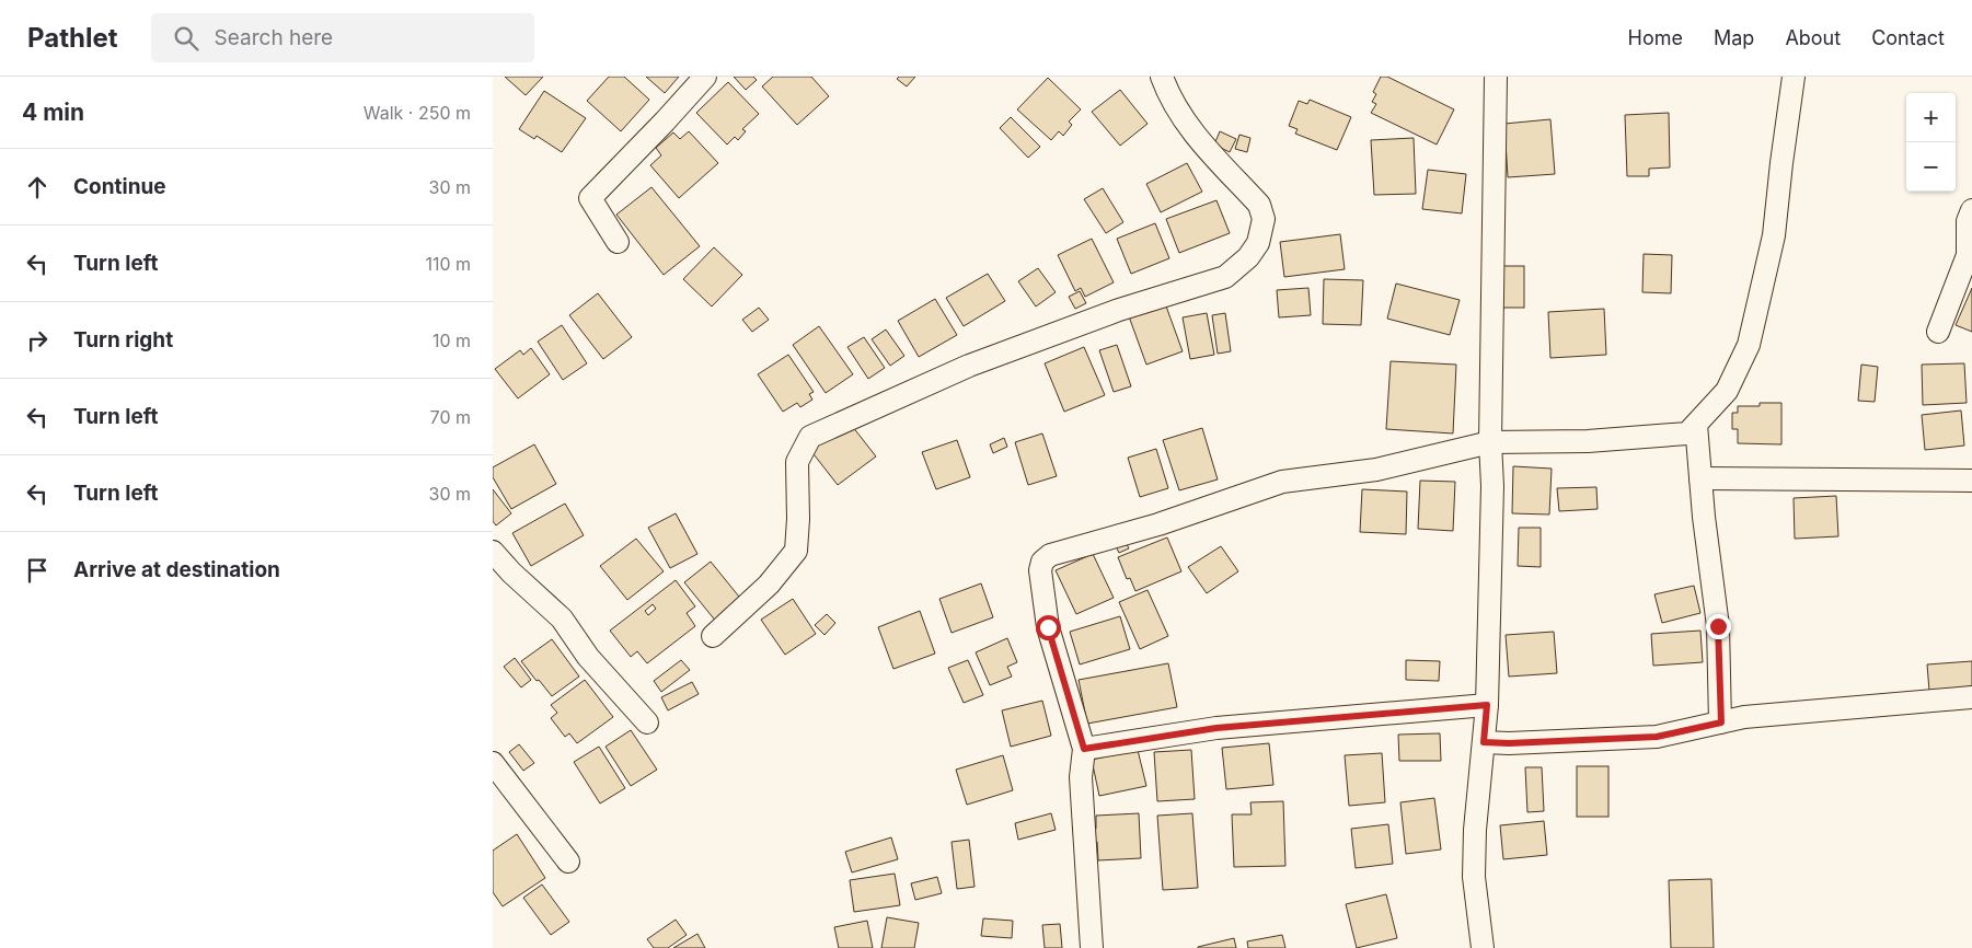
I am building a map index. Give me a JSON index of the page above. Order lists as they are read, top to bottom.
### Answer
{
  "page": {
    "header": "Pathlet",
    "search": "Search here",
    "nav": [
      "Home",
      "Map",
      "About",
      "Contact"
    ],
    "heading": ["4 min", "Walk · 250 m"],
    "map_buttons": ["+", "−"],
    "list": [
      ["Continue", "30 m"],
      ["Turn left", "110 m"],
      ["Turn right", "10 m"],
      ["Turn left", "70 m"],
      ["Turn left", "30 m"],
      "Arrive at destination"
    ]
  }
}
